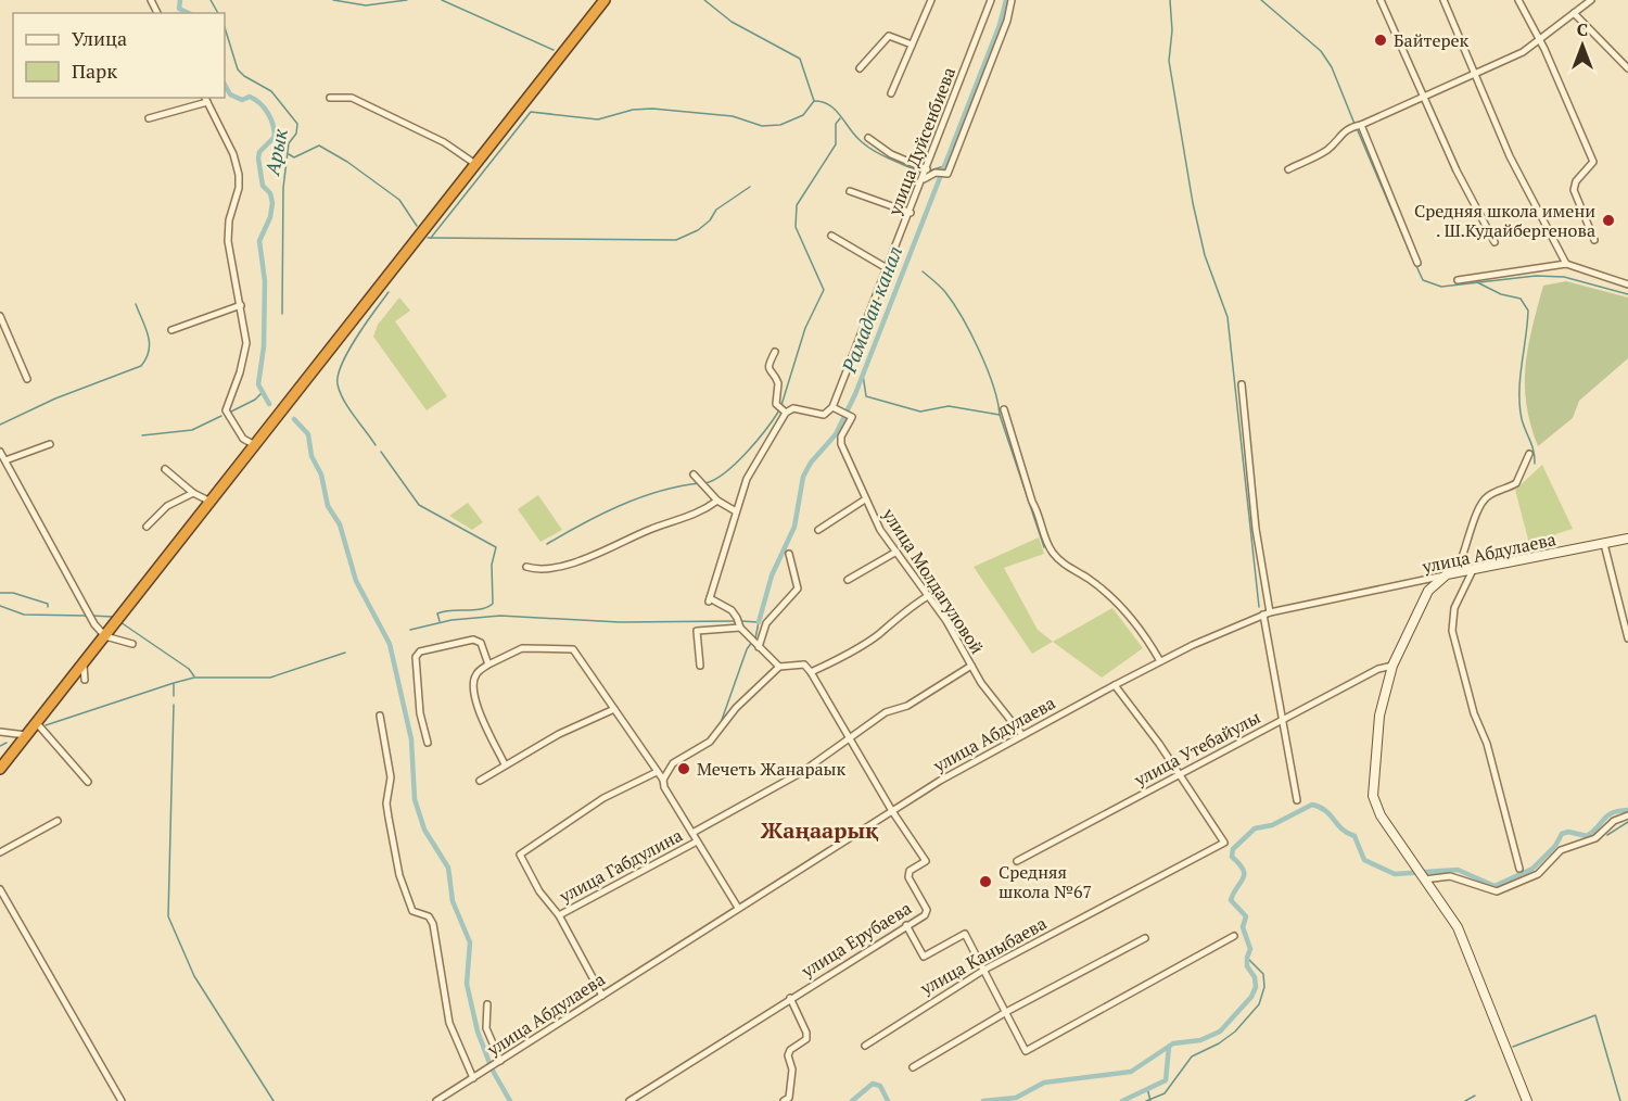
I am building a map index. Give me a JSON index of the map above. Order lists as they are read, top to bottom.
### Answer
{
  "streets": {
    "main road": ["улица Абдулаева"],
    "street": [
      "улица Дуйсенбиева",
      "улица Молдагуловой",
      "улица Утебайулы",
      "улица Габдулина",
      "улица Ерубаева",
      "улица Каныбаева"
    ]
  },
  "crossings": [
    ["улица Дуйсенбиева", "улица Молдагуловой"],
    ["улица Абдулаева", "улица Молдагуловой"],
    ["улица Абдулаева", "улица Ерубаева"],
    ["улица Молдагуловой", "улица Габдулина"],
    ["улица Утебайулы", "улица Каныбаева"],
    ["улица Габдулина", "улица Ерубаева"]
  ],
  "districts": ["Жаңаарық"],
  "water": ["Арык", "Рамадан канал"],
  "places": [
    "Байтерек",
    "Средняя школа имени . Ш.Кудайбергенова",
    "Мечеть Жанараык",
    "Средняя школа №67"
  ],
  "legend": ["Улица", "Парк"],
  "north": "top"
}
